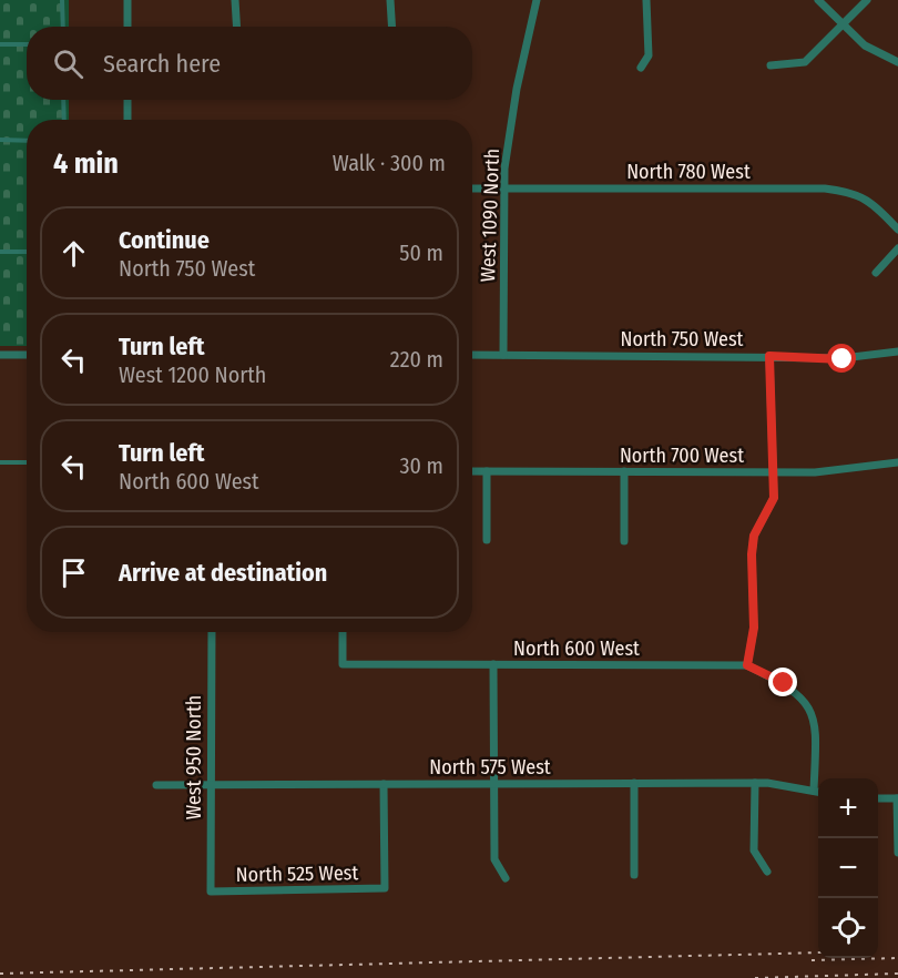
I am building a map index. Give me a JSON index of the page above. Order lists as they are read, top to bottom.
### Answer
{
  "streets": {
    "street": [
      "North 780 West",
      "West 1090 North",
      "North 750 West",
      "North 700 West",
      "North 600 West",
      "West 950 North",
      "North 575 West",
      "North 525 West"
    ]
  },
  "crossings": [
    ["North 780 West", "West 1090 North"],
    ["West 1090 North", "North 750 West"],
    ["North 600 West", "North 575 West"],
    ["West 950 North", "North 575 West"],
    ["West 950 North", "North 525 West"],
    ["North 575 West", "North 525 West"]
  ],
  "page": {
    "search": "Search here",
    "heading": ["4 min", "Walk · 300 m"],
    "list": [
      ["Continue", "North 750 West", "50 m"],
      ["Turn left", "West 1200 North", "220 m"],
      ["Turn left", "North 600 West", "30 m"],
      "Arrive at destination"
    ],
    "map_buttons": ["+", "−"]
  }
}
